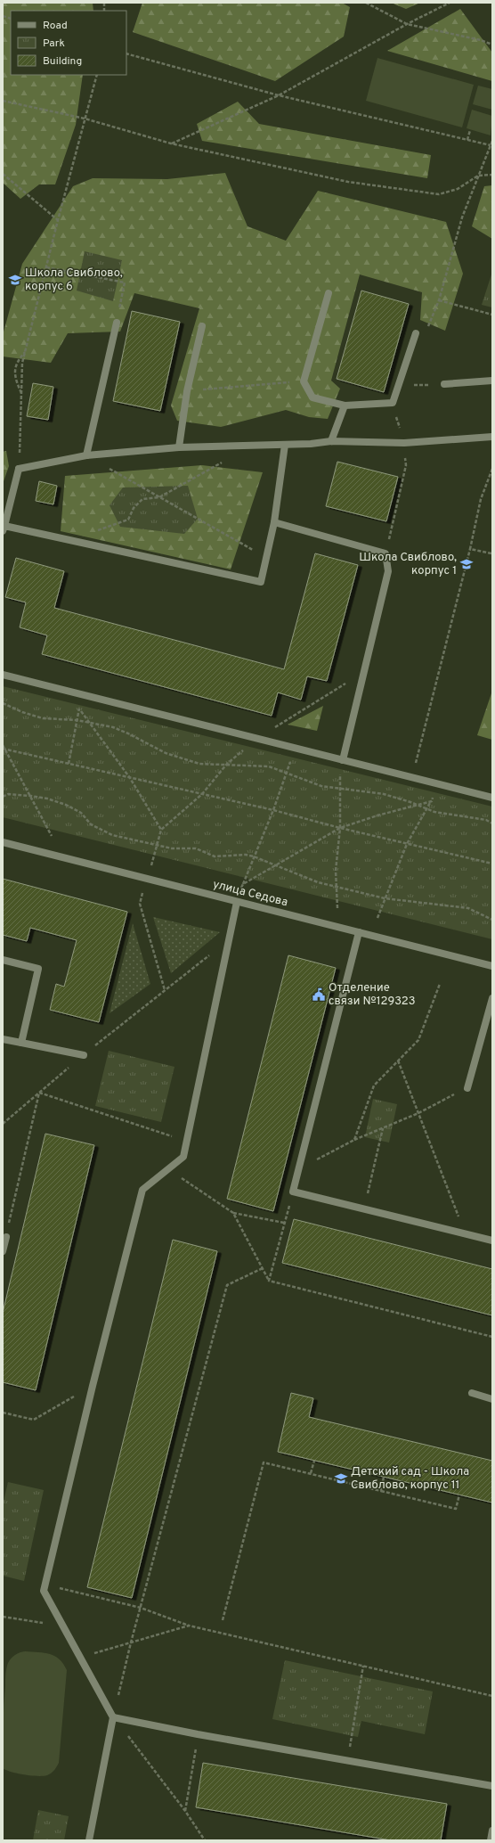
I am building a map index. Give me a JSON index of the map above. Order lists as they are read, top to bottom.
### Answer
{
  "streets": {
    "street": ["улица Седова"]
  },
  "places": {
    "school or university": ["Школа Свиблово, корпус 6", "Школа Свиблово, корпус 1", "Детский сад - Школа Свиблово, корпус 11"],
    "public building": ["Отделение связи №129323"]
  },
  "legend": ["Road", "Park", "Building"]
}
